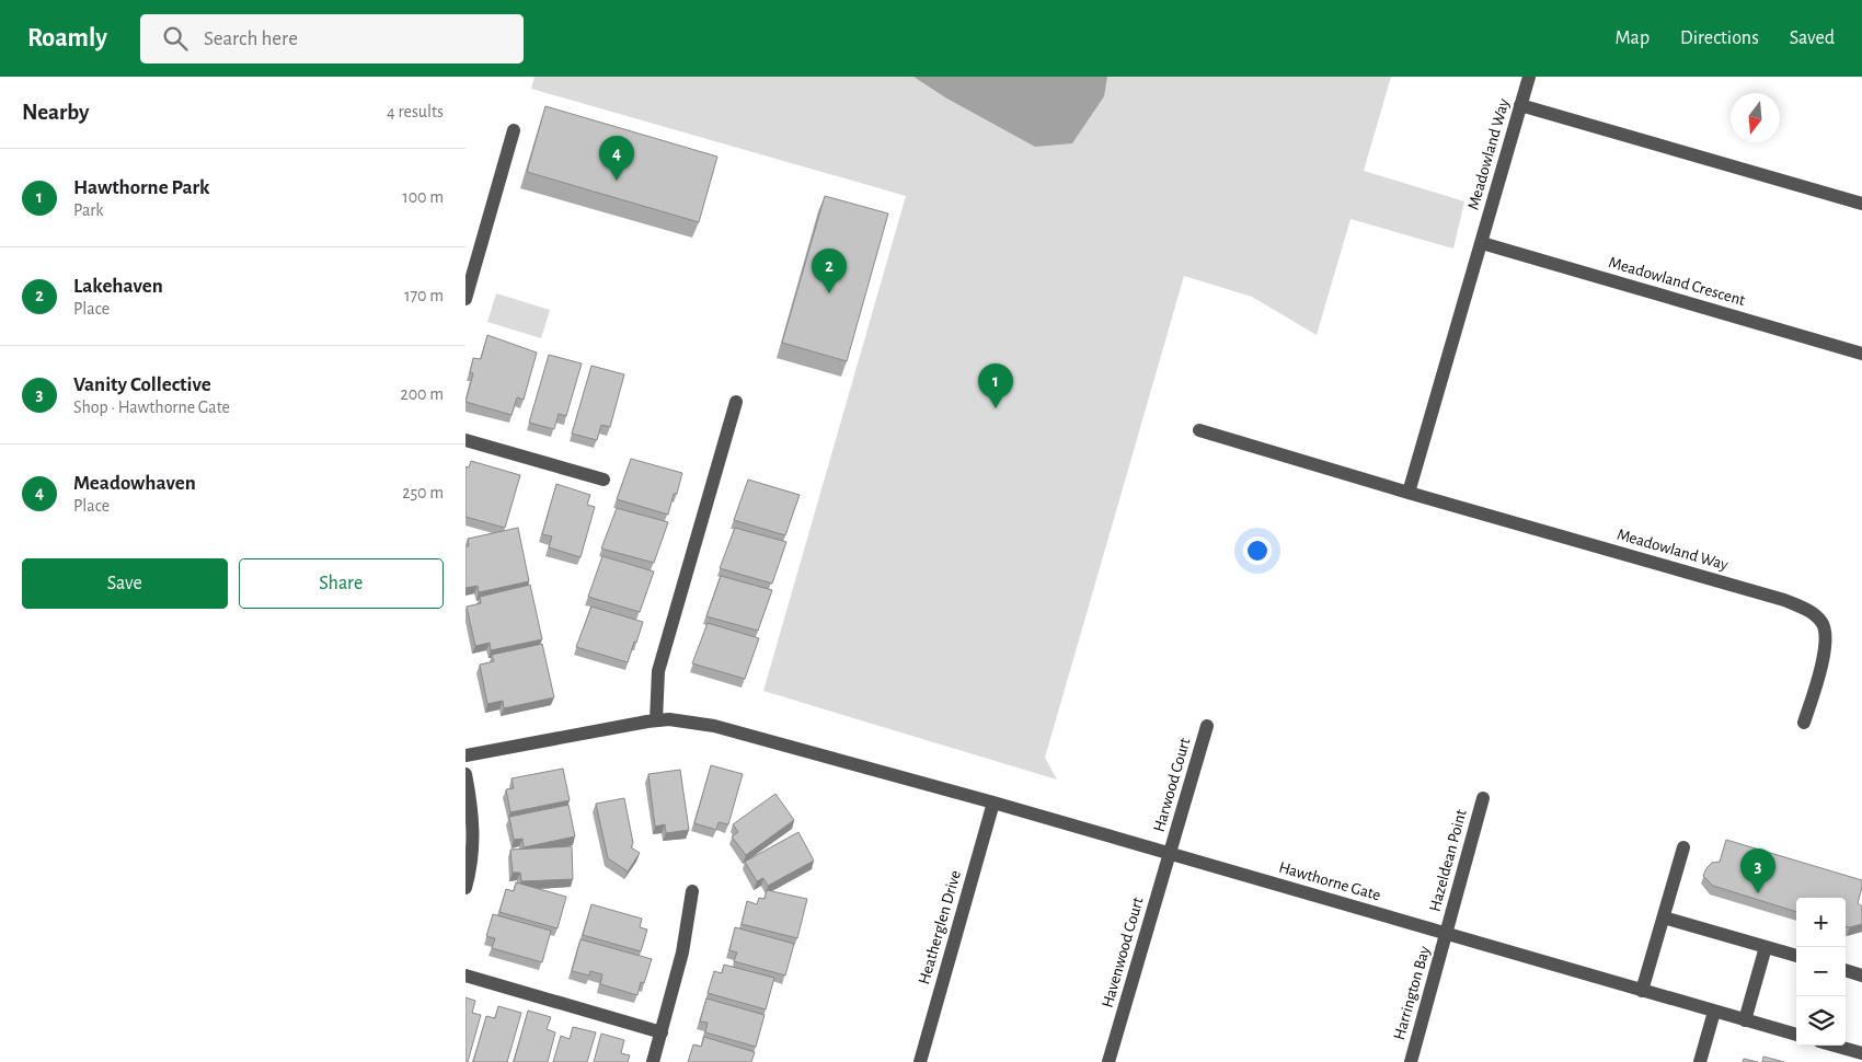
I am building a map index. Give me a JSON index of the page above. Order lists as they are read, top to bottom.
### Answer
{
  "streets": {
    "street": [
      "Meadowland Way",
      "Meadowland Crescent",
      "Harwood Court",
      "Hazeldean Point",
      "Hawthorne Gate",
      "Heatherglen Drive",
      "Havenwood Court",
      "Harrington Bay"
    ]
  },
  "crossings": [
    ["Meadowland Way", "Meadowland Crescent"],
    ["Harwood Court", "Hawthorne Gate"],
    ["Harwood Court", "Havenwood Court"],
    ["Hazeldean Point", "Hawthorne Gate"],
    ["Hazeldean Point", "Harrington Bay"],
    ["Hawthorne Gate", "Heatherglen Drive"],
    ["Hawthorne Gate", "Havenwood Court"],
    ["Hawthorne Gate", "Harrington Bay"]
  ],
  "north": "bottom",
  "page": {
    "header": "Roamly",
    "search": "Search here",
    "nav": ["Map", "Directions", "Saved"],
    "heading": ["Nearby", "4 results"],
    "pins": [
      "4",
      "2",
      "1",
      "3"
    ],
    "list": [
      {
        "mark": "1",
        "name": "Hawthorne Park",
        "note": "Park",
        "value": "100 m"
      },
      {
        "mark": "2",
        "name": "Lakehaven",
        "note": "Place",
        "value": "170 m"
      },
      {
        "mark": "3",
        "name": "Vanity Collective",
        "note": "Shop · Hawthorne Gate",
        "value": "200 m"
      },
      {
        "mark": "4",
        "name": "Meadowhaven",
        "note": "Place",
        "value": "250 m"
      }
    ],
    "buttons": ["Save", "Share"],
    "map_buttons": ["+", "−"]
  }
}
